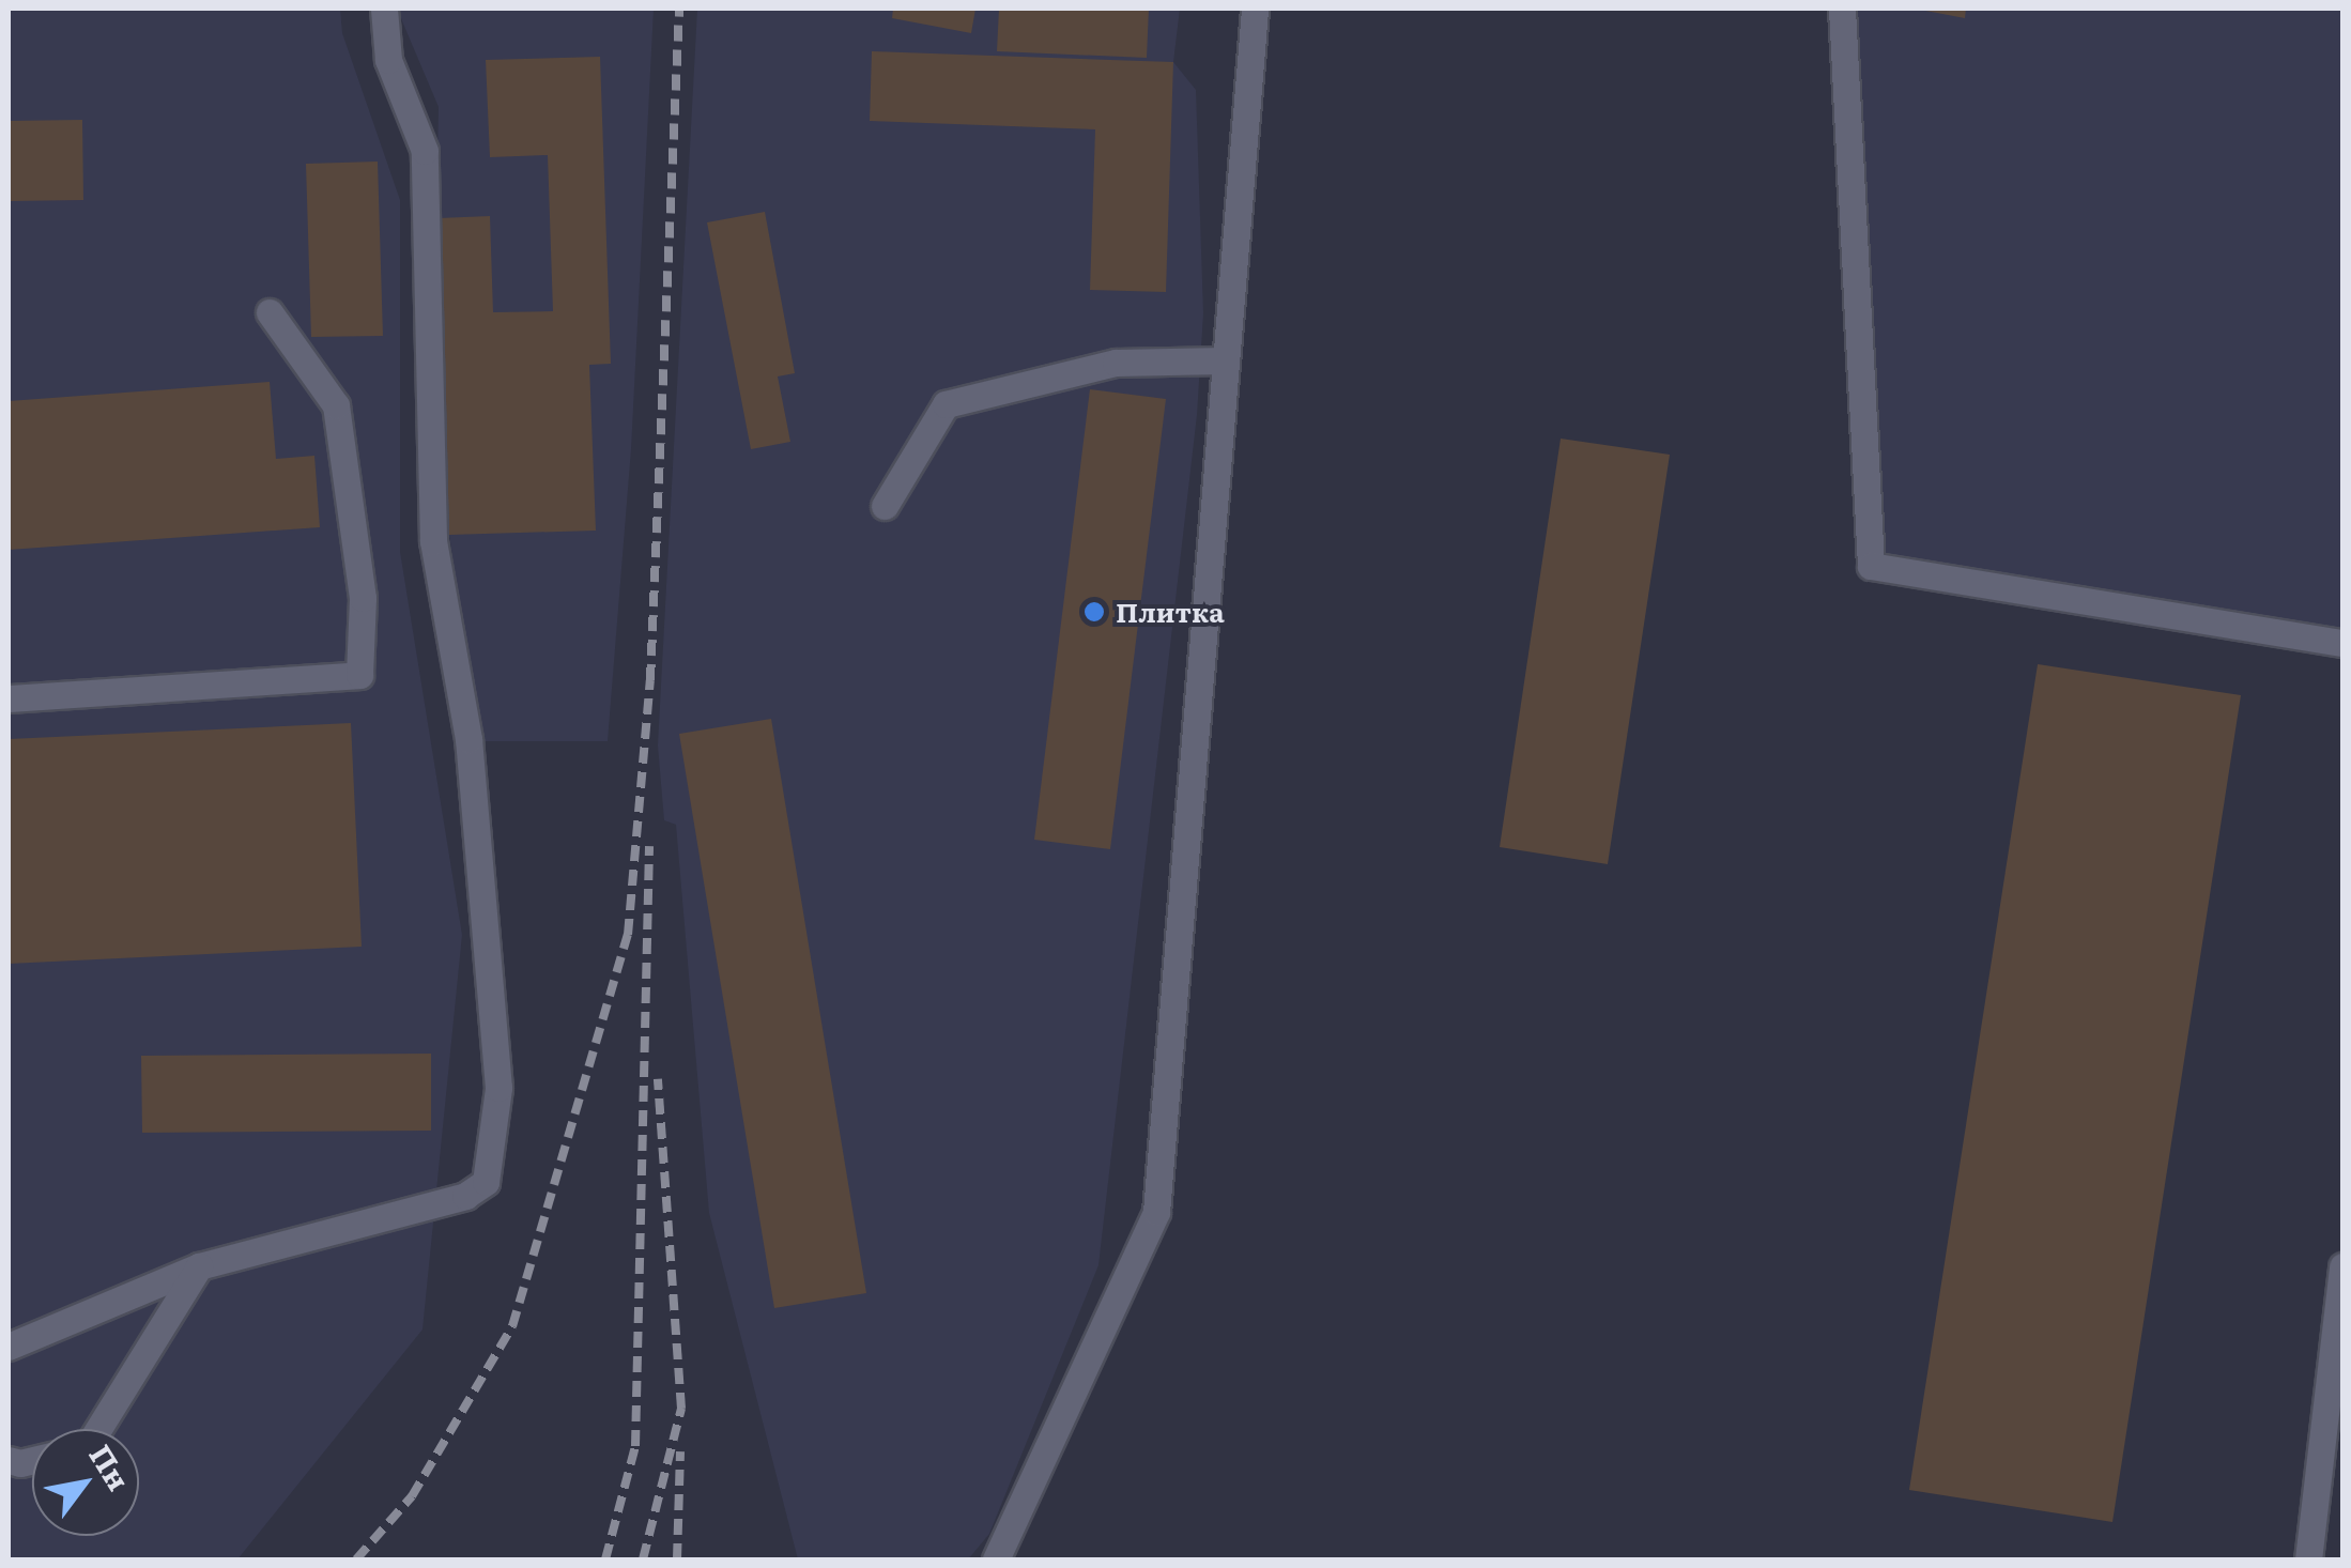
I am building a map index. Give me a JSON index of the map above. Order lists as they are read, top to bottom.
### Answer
{
  "places": ["Плитка"],
  "north": "top right"
}
